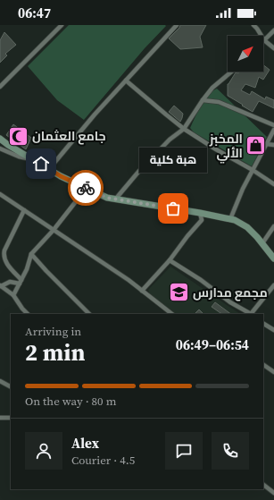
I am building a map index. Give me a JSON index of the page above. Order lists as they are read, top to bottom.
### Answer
{
  "places": {
    "mosque": ["جامع العثمان"],
    "shop": ["المخبز الألي"],
    "other": ["هبة كلية"],
    "school or university": ["مجمع مدارس"]
  },
  "north": "top right",
  "page": {
    "status": "06:47",
    "bubble": "هبة كلية",
    "heading": ["2 min", "Arriving in", "06:49–06:54"],
    "panel": ["Alex", "Courier · 4.5"],
    "bar": "On the way · 80 m"
  }
}
